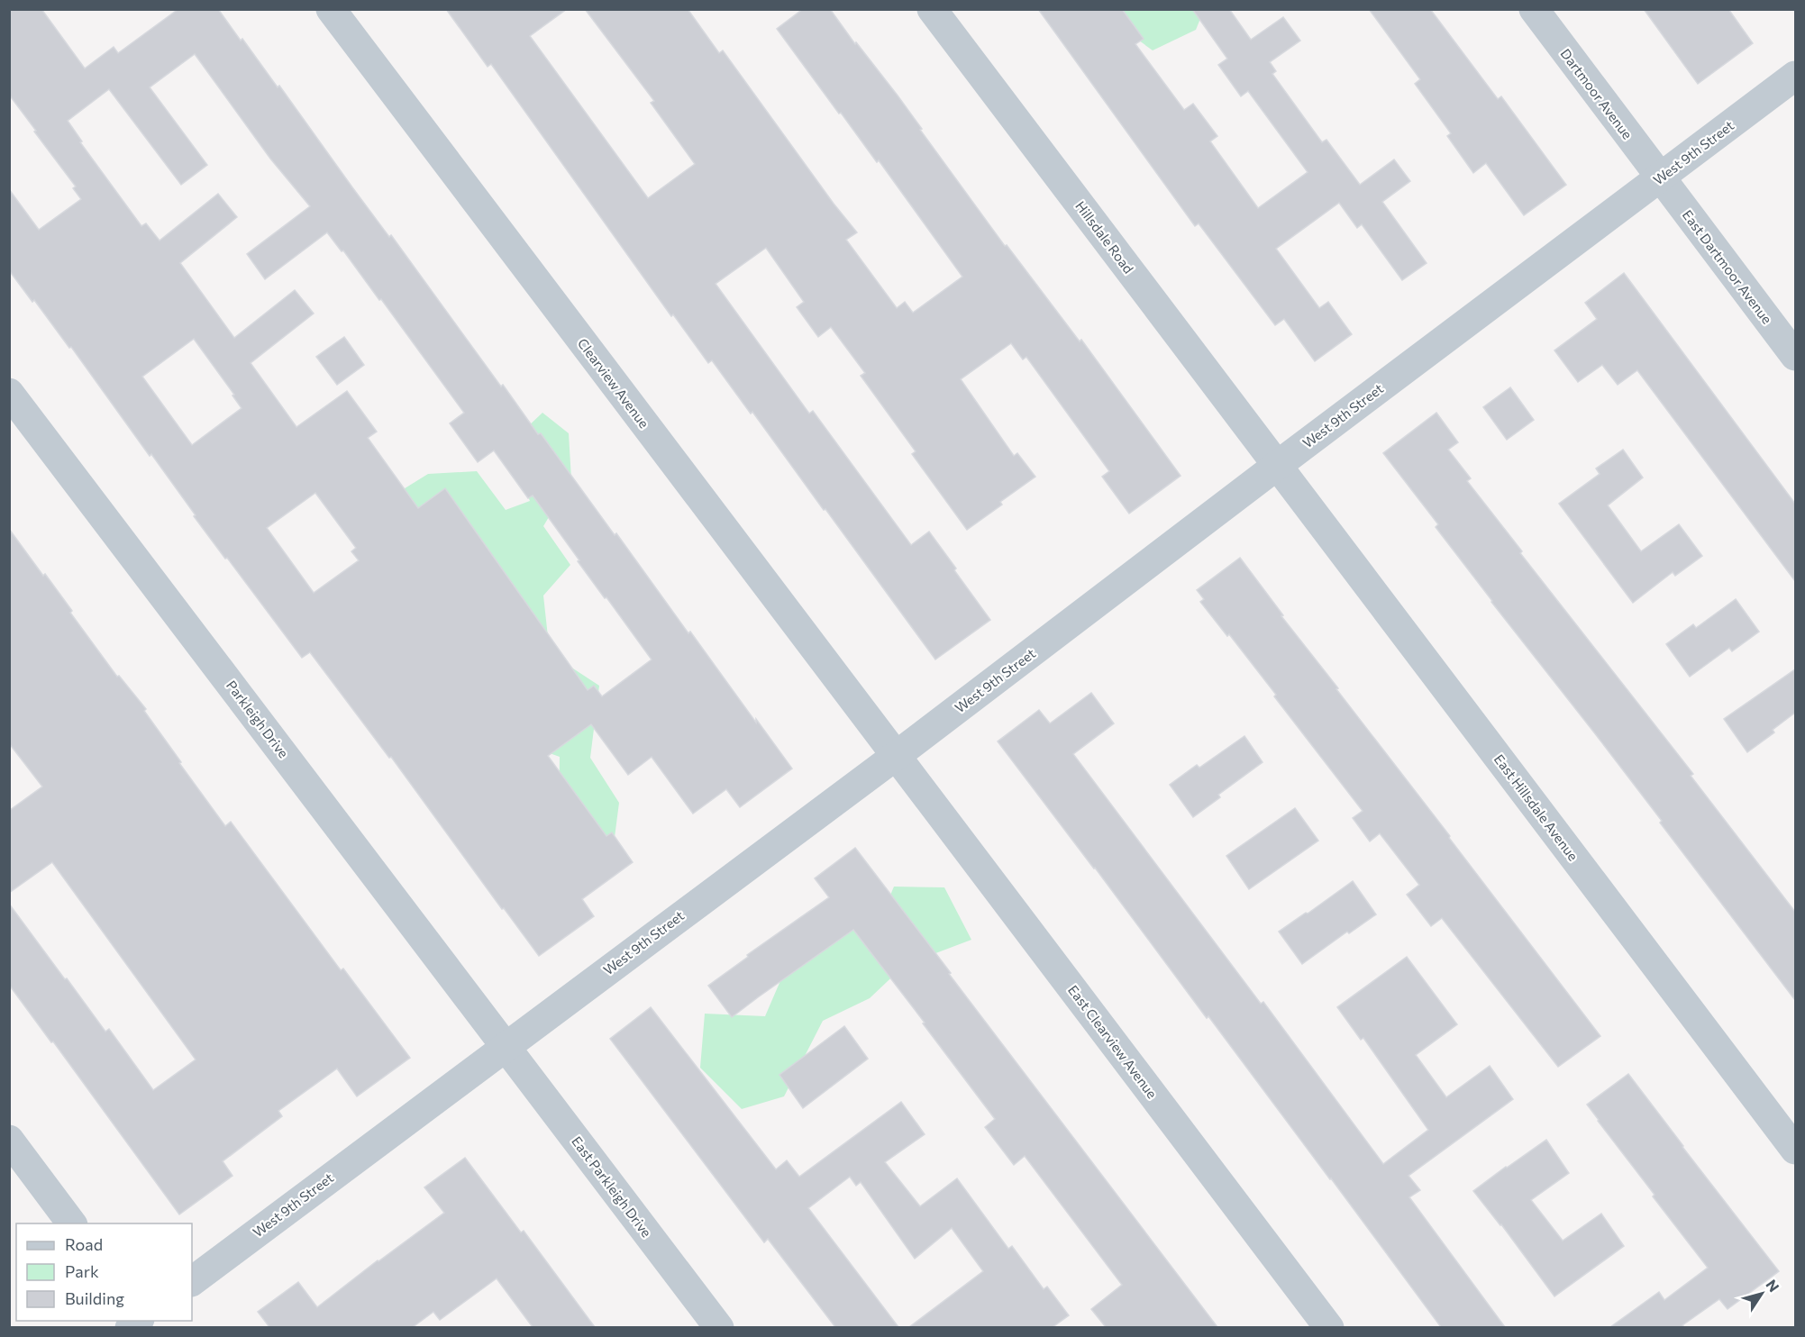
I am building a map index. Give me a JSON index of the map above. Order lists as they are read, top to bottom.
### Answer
{
  "streets": {
    "street": [
      "Dartmoor Avenue",
      "West 9th Street",
      "Hillsdale Road",
      "East Dartmoor Avenue",
      "Clearview Avenue",
      "Parkleigh Drive",
      "East Hillsdale Avenue",
      "East Clearview Avenue",
      "East Parkleigh Drive"
    ]
  },
  "crossings": [
    ["Dartmoor Avenue", "West 9th Street"],
    ["Dartmoor Avenue", "East Dartmoor Avenue"],
    ["West 9th Street", "Hillsdale Road"],
    ["West 9th Street", "East Dartmoor Avenue"],
    ["West 9th Street", "Clearview Avenue"],
    ["West 9th Street", "Parkleigh Drive"],
    ["West 9th Street", "East Hillsdale Avenue"],
    ["West 9th Street", "East Clearview Avenue"],
    ["West 9th Street", "East Parkleigh Drive"],
    ["Hillsdale Road", "East Hillsdale Avenue"],
    ["Clearview Avenue", "East Clearview Avenue"],
    ["Parkleigh Drive", "East Parkleigh Drive"]
  ],
  "legend": ["Road", "Park", "Building"],
  "north": "top right"
}
